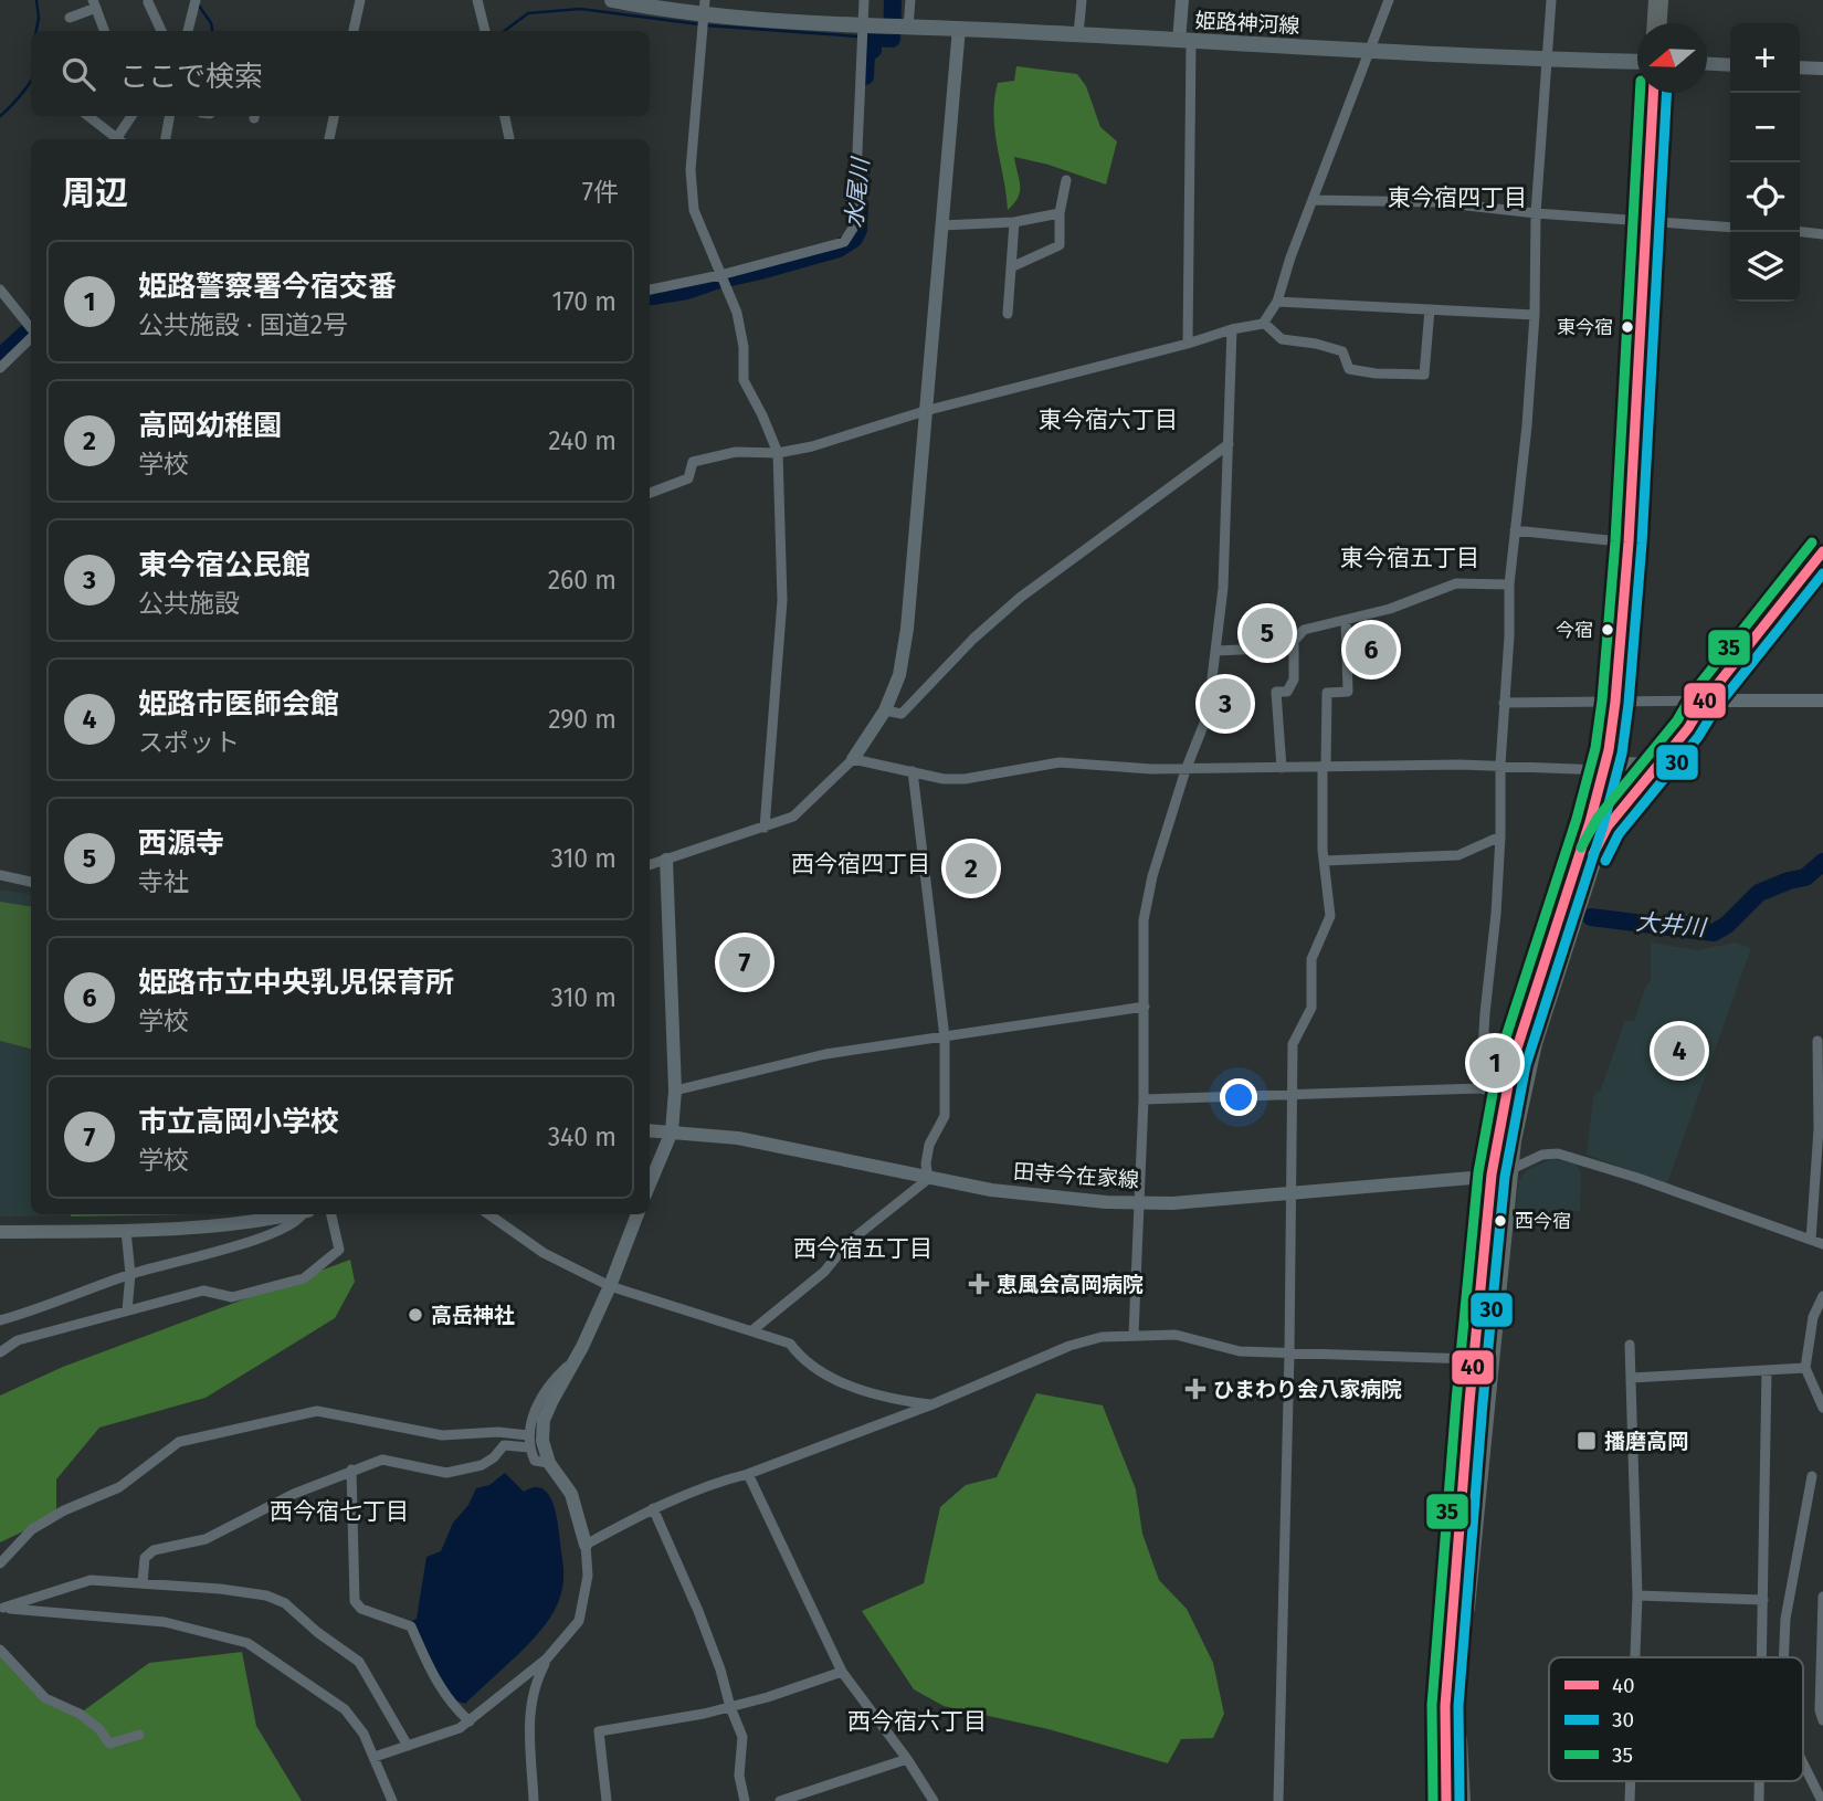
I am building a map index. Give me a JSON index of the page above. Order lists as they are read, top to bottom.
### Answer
{
  "streets": {
    "main road": ["姫路神河線"],
    "street": ["田寺今在家線"]
  },
  "districts": [
    "東今宿四丁目",
    "東今宿六丁目",
    "東今宿五丁目",
    "西今宿四丁目",
    "西今宿五丁目",
    "西今宿七丁目",
    "西今宿六丁目"
  ],
  "water": ["水尾川", "大井川"],
  "places": {
    "other": [
      "東今宿",
      "今宿",
      "西今宿",
      "高岳神社"
    ],
    "health": ["恵風会高岡病院", "ひまわり会八家病院"],
    "transit": ["播磨高岡"]
  },
  "lines": ["transit line 40", "transit line 30", "transit line 35"],
  "legend": ["40", "30", "35"],
  "north": "left",
  "page": {
    "map_buttons": ["+", "−"],
    "search": "ここで検索",
    "heading": ["周辺", "7件"],
    "list": [
      {
        "mark": "1",
        "name": "姫路警察署今宿交番",
        "note": "公共施設 · 国道2号",
        "value": "170 m"
      },
      {
        "mark": "2",
        "name": "高岡幼稚園",
        "note": "学校",
        "value": "240 m"
      },
      {
        "mark": "3",
        "name": "東今宿公民館",
        "note": "公共施設",
        "value": "260 m"
      },
      {
        "mark": "4",
        "name": "姫路市医師会館",
        "note": "スポット",
        "value": "290 m"
      },
      {
        "mark": "5",
        "name": "西源寺",
        "note": "寺社",
        "value": "310 m"
      },
      {
        "mark": "6",
        "name": "姫路市立中央乳児保育所",
        "note": "学校",
        "value": "310 m"
      },
      {
        "mark": "7",
        "name": "市立高岡小学校",
        "note": "学校",
        "value": "340 m"
      }
    ],
    "pins": [
      "5",
      "6",
      "3",
      "2",
      "7",
      "4",
      "1"
    ]
  }
}
